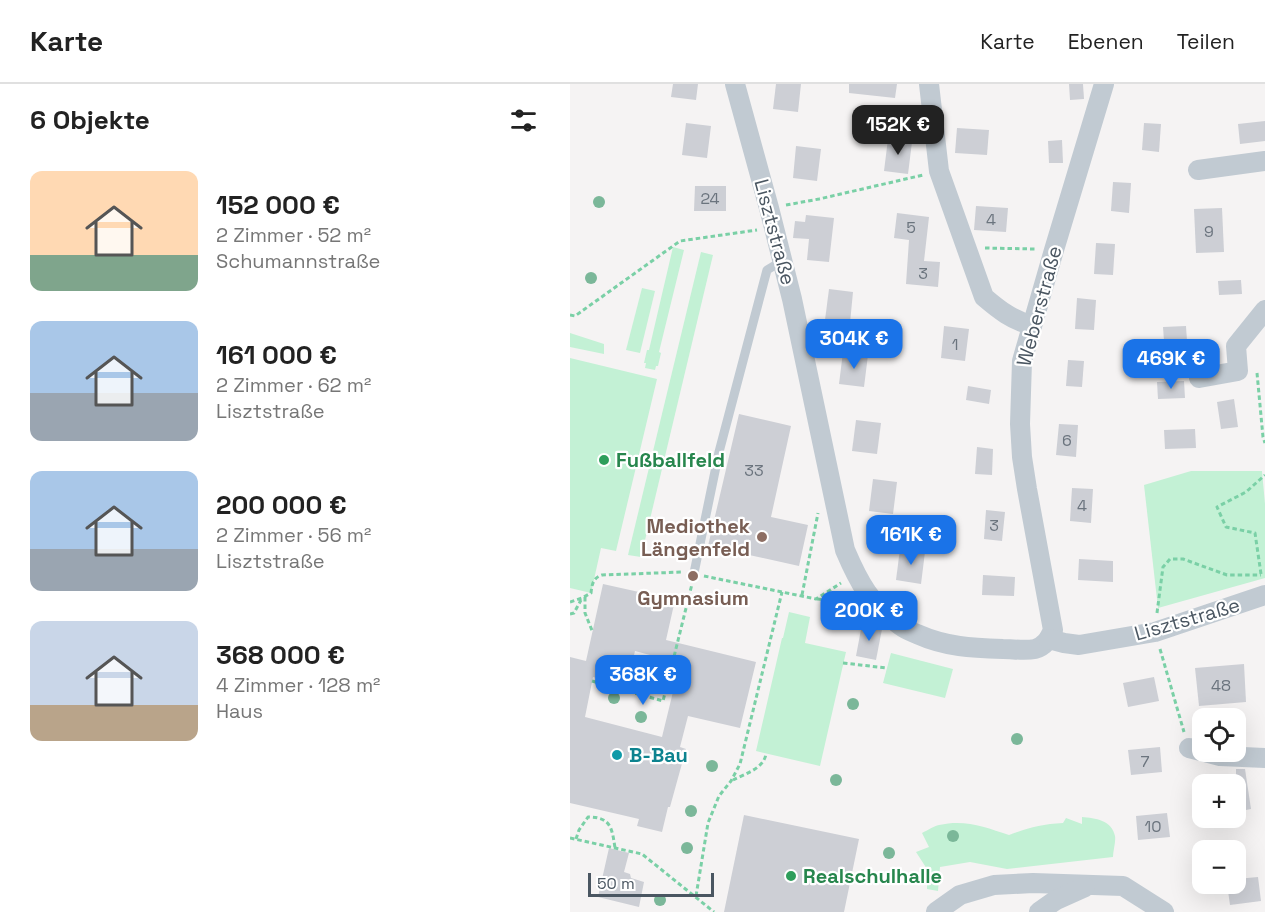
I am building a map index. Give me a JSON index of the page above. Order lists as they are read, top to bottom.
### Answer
{
  "streets": {
    "street": ["Lisztstraße", "Weberstraße"]
  },
  "crossings": [
    ["Lisztstraße", "Weberstraße"]
  ],
  "places": [
    "Fußballfeld",
    "Mediothek Längenfeld",
    "Gymnasium",
    "B-Bau",
    "Realschulhalle"
  ],
  "house_numbers": [
    "24",
    "4",
    "5",
    "9",
    "3",
    "1",
    "6",
    "33",
    "4",
    "3",
    "48",
    "7",
    "10"
  ],
  "scale_bar": "50 m",
  "page": {
    "header": "Karte",
    "nav": ["Karte", "Ebenen", "Teilen"],
    "heading": "6 Objekte",
    "price": [
      "152K €",
      "304K €",
      "469K €",
      "161K €",
      "200K €",
      "368K €"
    ],
    "list": [
      {
        "name": "152 000 €",
        "note": "2 Zimmer · 52 m² · Schumannstraße"
      },
      {
        "name": "161 000 €",
        "note": "2 Zimmer · 62 m² · Lisztstraße"
      },
      {
        "name": "200 000 €",
        "note": "2 Zimmer · 56 m² · Lisztstraße"
      },
      {
        "name": "368 000 €",
        "note": "4 Zimmer · 128 m² · Haus"
      }
    ],
    "map_buttons": ["+", "−"],
    "scale": "50 m"
  }
}
